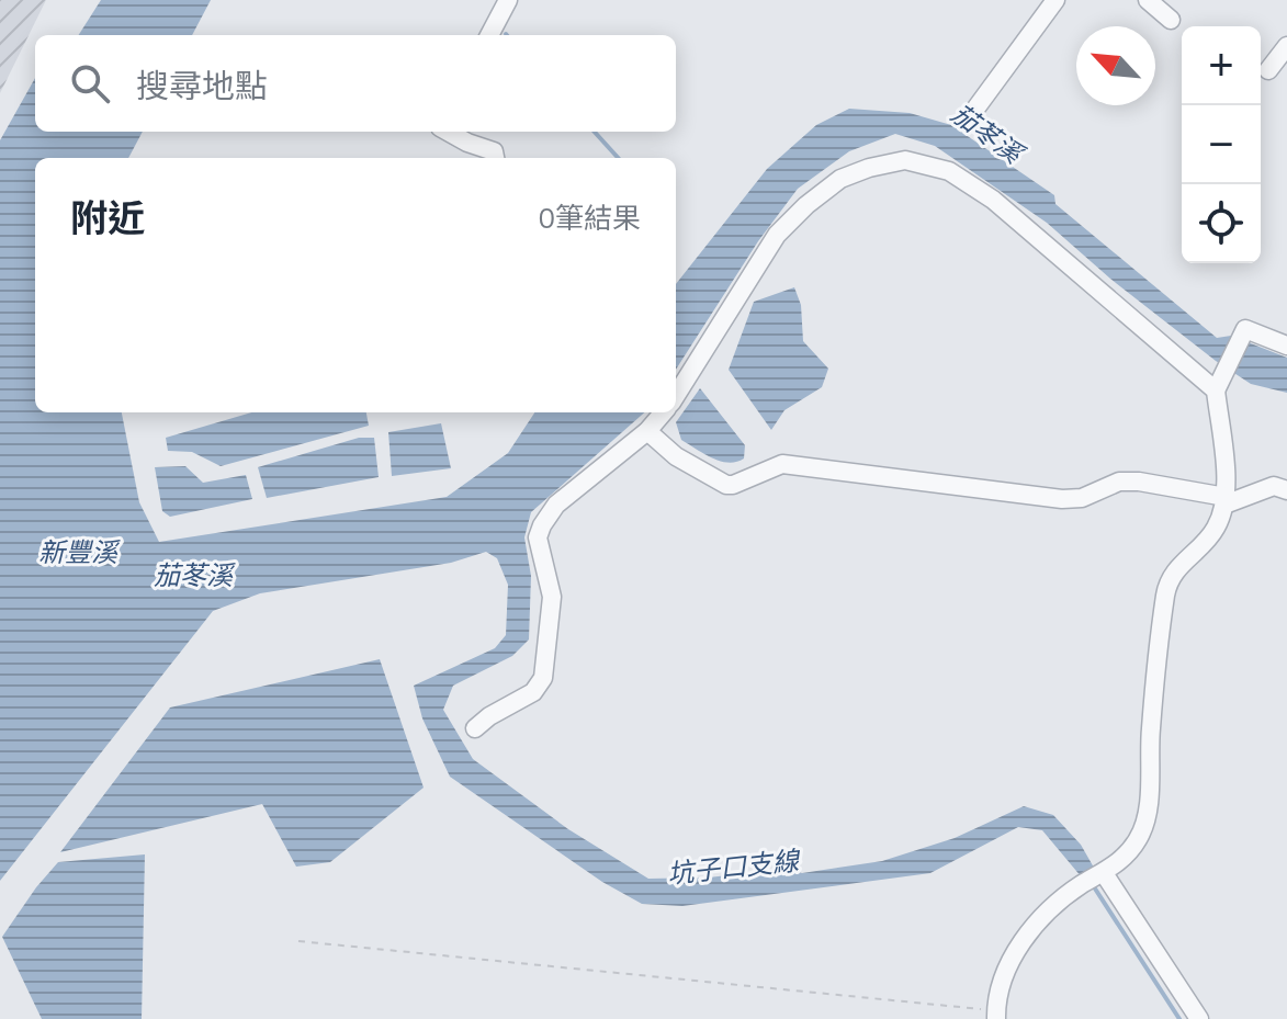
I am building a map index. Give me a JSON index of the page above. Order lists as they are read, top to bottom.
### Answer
{
  "water": ["茄苳溪", "新豐溪", "坑子口支線"],
  "north": "top left",
  "page": {
    "map_buttons": ["+", "−"],
    "search": "搜尋地點",
    "heading": ["附近", "0筆結果"]
  }
}
